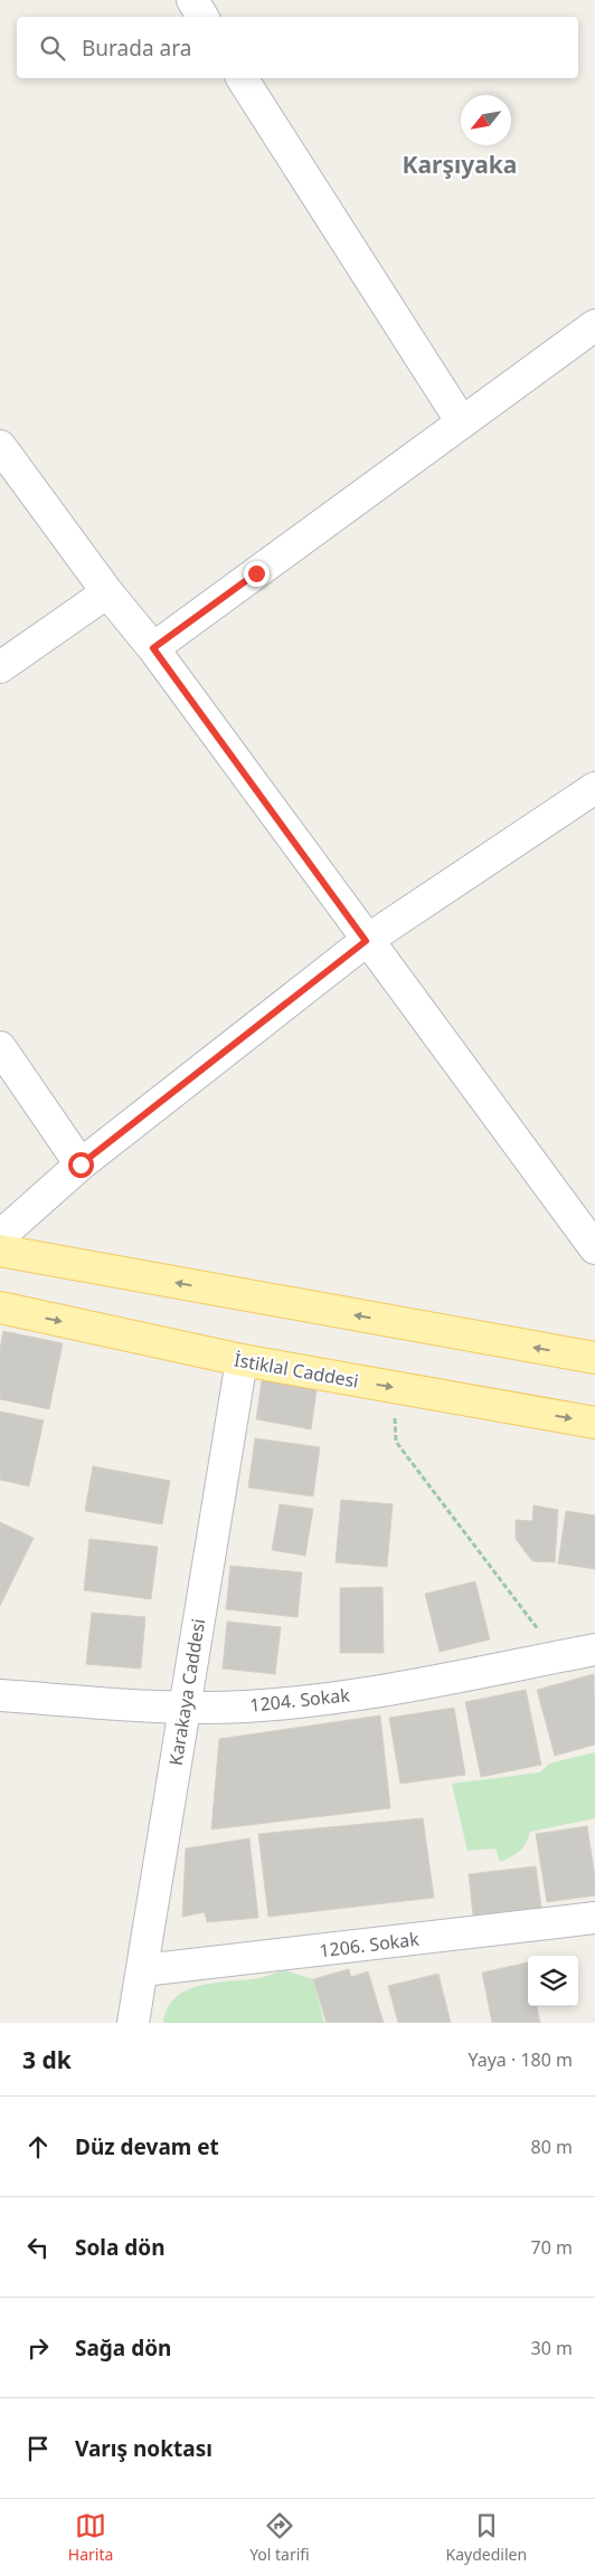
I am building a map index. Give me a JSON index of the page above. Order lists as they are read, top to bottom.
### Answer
{
  "streets": {
    "main road": ["İstiklal Caddesi"],
    "street": ["Karakaya Caddesi", "1204. Sokak", "1206. Sokak"]
  },
  "crossings": [
    ["İstiklal Caddesi", "Karakaya Caddesi"],
    ["Karakaya Caddesi", "1204. Sokak"],
    ["Karakaya Caddesi", "1206. Sokak"]
  ],
  "districts": ["Karşıyaka"],
  "north": "bottom left",
  "page": {
    "search": "Burada ara",
    "heading": ["3 dk", "Yaya · 180 m"],
    "list": [
      ["Düz devam et", "80 m"],
      ["Sola dön", "70 m"],
      ["Sağa dön", "30 m"],
      "Varış noktası"
    ],
    "nav": ["Harita", "Yol tarifi", "Kaydedilen"]
  }
}
